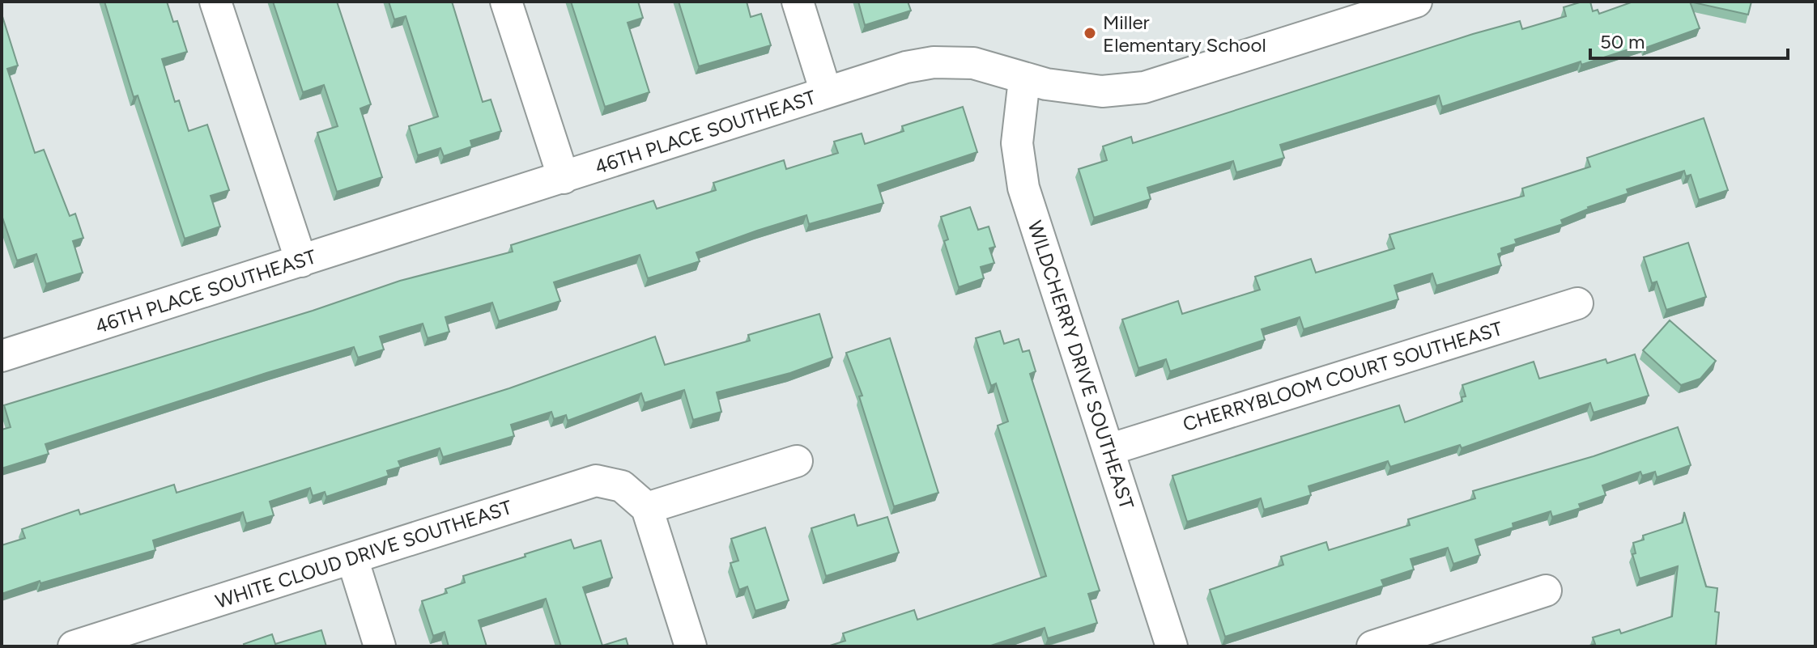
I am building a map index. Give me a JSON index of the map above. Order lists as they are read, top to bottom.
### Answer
{
  "streets": {
    "street": [
      "46TH PLACE SOUTHEAST",
      "WILDCHERRY DRIVE SOUTHEAST",
      "CHERRYBLOOM COURT SOUTHEAST",
      "WHITE CLOUD DRIVE SOUTHEAST"
    ]
  },
  "crossings": [
    ["46TH PLACE SOUTHEAST", "WILDCHERRY DRIVE SOUTHEAST"],
    ["WILDCHERRY DRIVE SOUTHEAST", "CHERRYBLOOM COURT SOUTHEAST"]
  ],
  "places": ["Miller Elementary School"],
  "scale_bar": "50 m"
}
